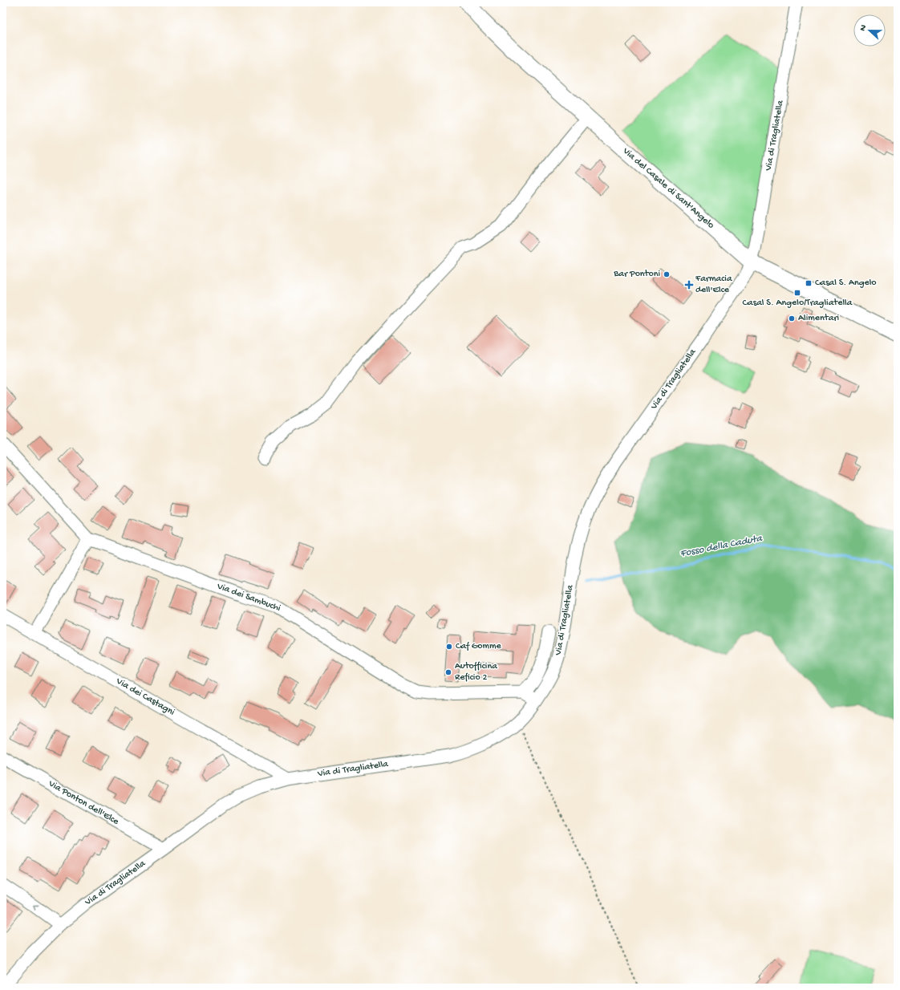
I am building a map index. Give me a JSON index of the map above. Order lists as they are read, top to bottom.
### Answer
{
  "streets": {
    "main road": ["Via del Casale di Sant'Angelo"],
    "street": [
      "Via di Tragliatella",
      "Via dei Sambuchi",
      "Via dei Castagni",
      "Via Ponton dell'Elce"
    ]
  },
  "crossings": [
    ["Via di Tragliatella", "Via del Casale di Sant'Angelo"],
    ["Via di Tragliatella", "Via dei Sambuchi"],
    ["Via di Tragliatella", "Via dei Castagni"],
    ["Via di Tragliatella", "Via Ponton dell'Elce"]
  ],
  "water": ["Fosso della Caduta"],
  "places": {
    "other": [
      "Bar Pontoni",
      "Alimentari",
      "Caf Gomme",
      "Autofficina Reficio 2"
    ],
    "transit": ["Casal S. Angelo", "Casal S. Angelo/Tragliatella"],
    "health": ["Farmacia dell'Elce"]
  },
  "north": "left"
}
